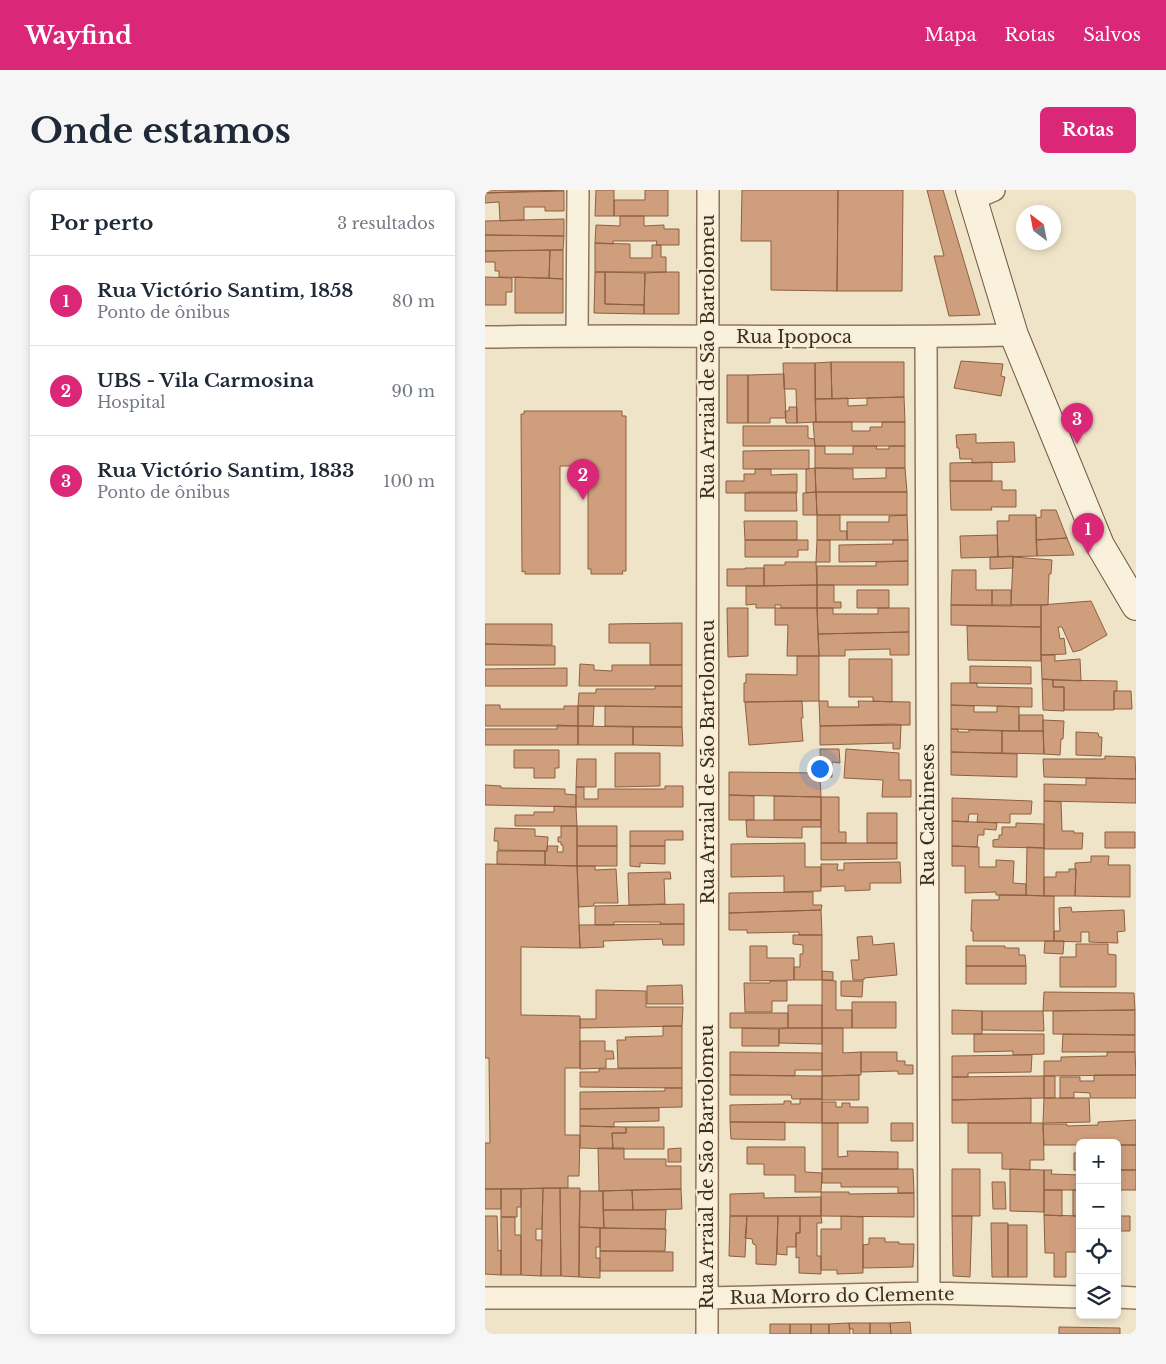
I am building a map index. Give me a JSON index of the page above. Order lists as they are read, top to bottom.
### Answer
{
  "streets": {
    "street": [
      "Rua Ipopoca",
      "Rua Arraial de São Bartolomeu",
      "Rua Cachineses",
      "Rua Morro do Clemente"
    ]
  },
  "crossings": [
    ["Rua Ipopoca", "Rua Arraial de São Bartolomeu"],
    ["Rua Ipopoca", "Rua Cachineses"],
    ["Rua Arraial de São Bartolomeu", "Rua Morro do Clemente"],
    ["Rua Cachineses", "Rua Morro do Clemente"]
  ],
  "north": "top left",
  "page": {
    "header": "Wayfind",
    "nav": ["Mapa", "Rotas", "Salvos"],
    "buttons": "Rotas",
    "title": "Onde estamos",
    "heading": ["Por perto", "3 resultados"],
    "list": [
      {
        "mark": "1",
        "name": "Rua Victório Santim, 1858",
        "note": "Ponto de ônibus",
        "value": "80 m"
      },
      {
        "mark": "2",
        "name": "UBS - Vila Carmosina",
        "note": "Hospital",
        "value": "90 m"
      },
      {
        "mark": "3",
        "name": "Rua Victório Santim, 1833",
        "note": "Ponto de ônibus",
        "value": "100 m"
      }
    ],
    "pins": ["3", "2", "1"],
    "map_buttons": ["+", "−"]
  }
}
